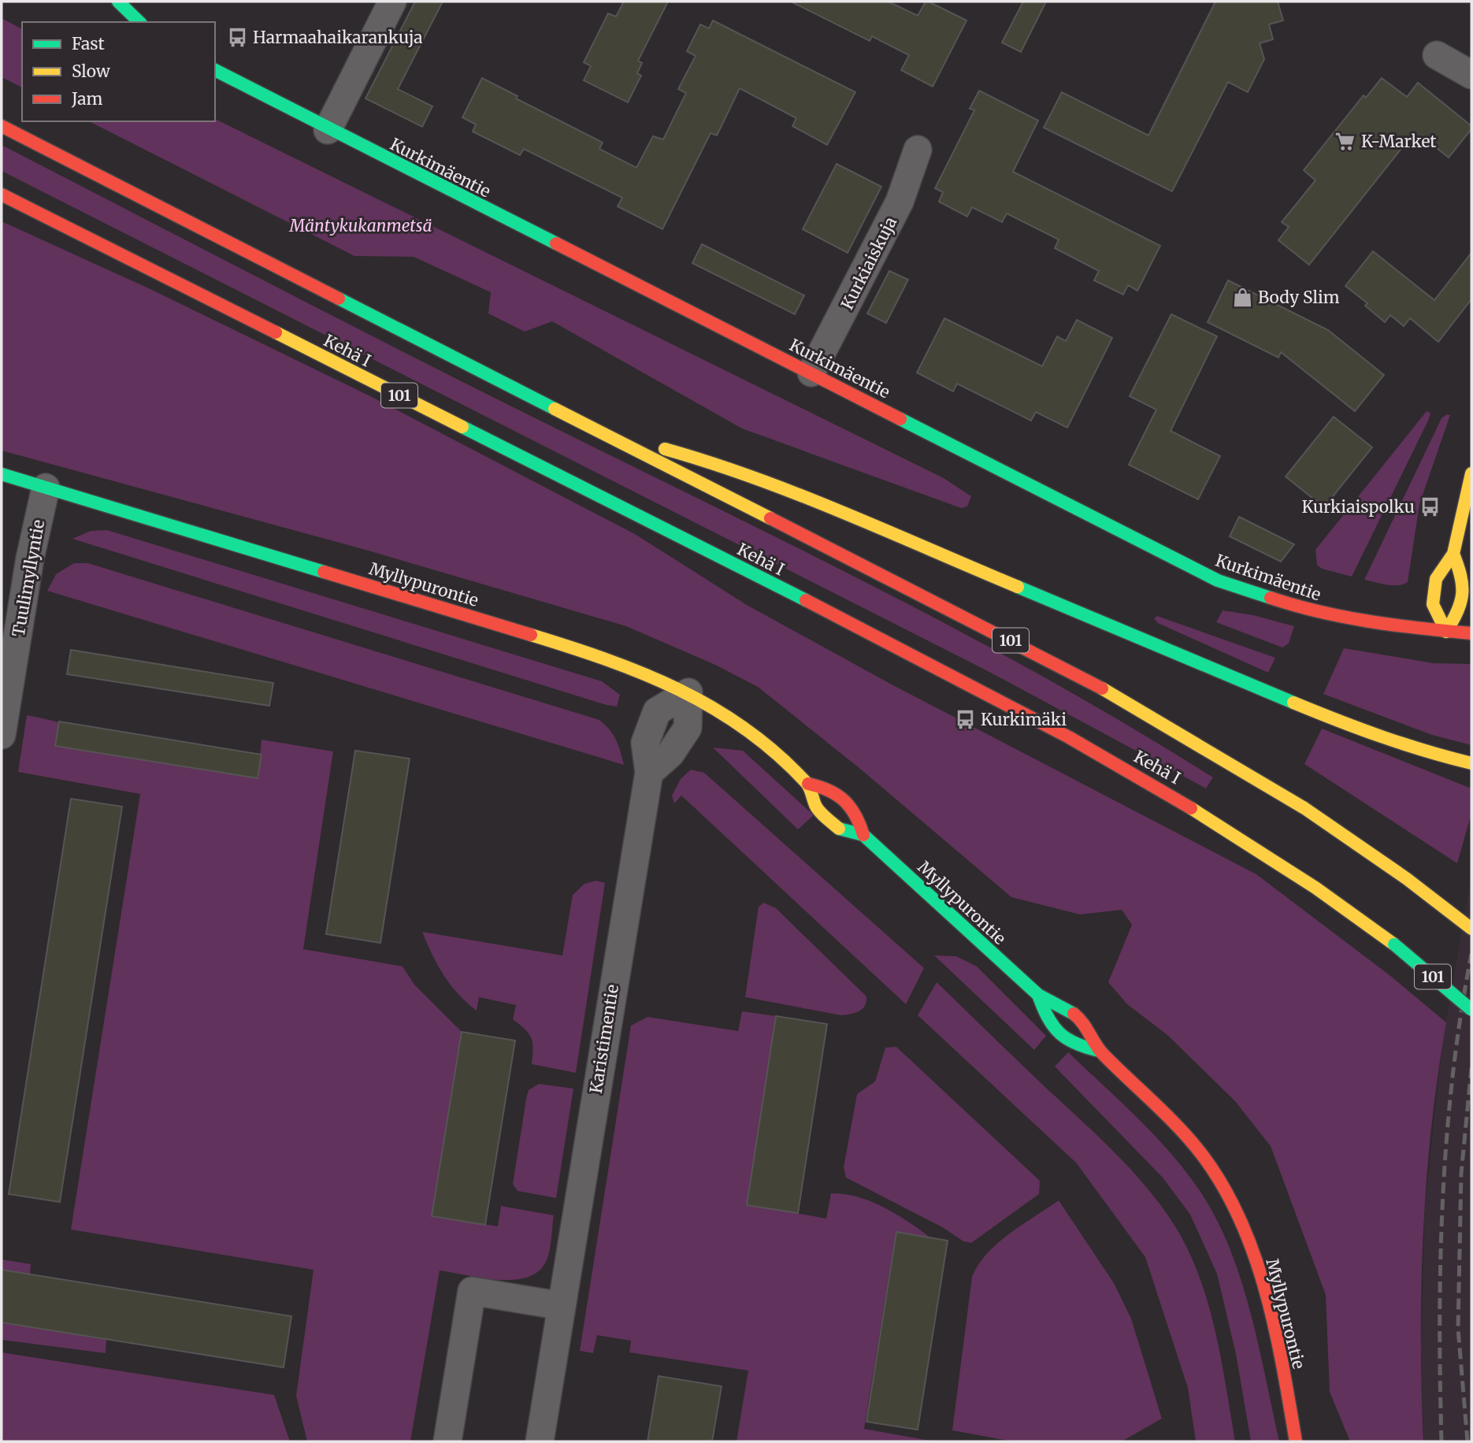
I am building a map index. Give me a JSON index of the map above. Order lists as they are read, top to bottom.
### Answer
{
  "streets": {
    "main road": [
      "Kurkimäentie",
      "Kehä I",
      "101",
      "Myllypurontie"
    ],
    "street": ["Kurkiaiskuja", "Tuulimyllyntie", "Karistimentie"]
  },
  "crossings": [
    ["Kurkimäentie", "Kurkiaiskuja"],
    ["Tuulimyllyntie", "Myllypurontie"],
    ["Myllypurontie", "Karistimentie"]
  ],
  "parks": ["Mäntykukanmetsä"],
  "places": {
    "bus stop": ["Harmaahaikarankuja", "Kurkiaispolku", "Kurkimäki"],
    "supermarket": ["K-Market"],
    "shop": ["Body Slim"]
  },
  "legend": ["Fast", "Slow", "Jam"]
}
